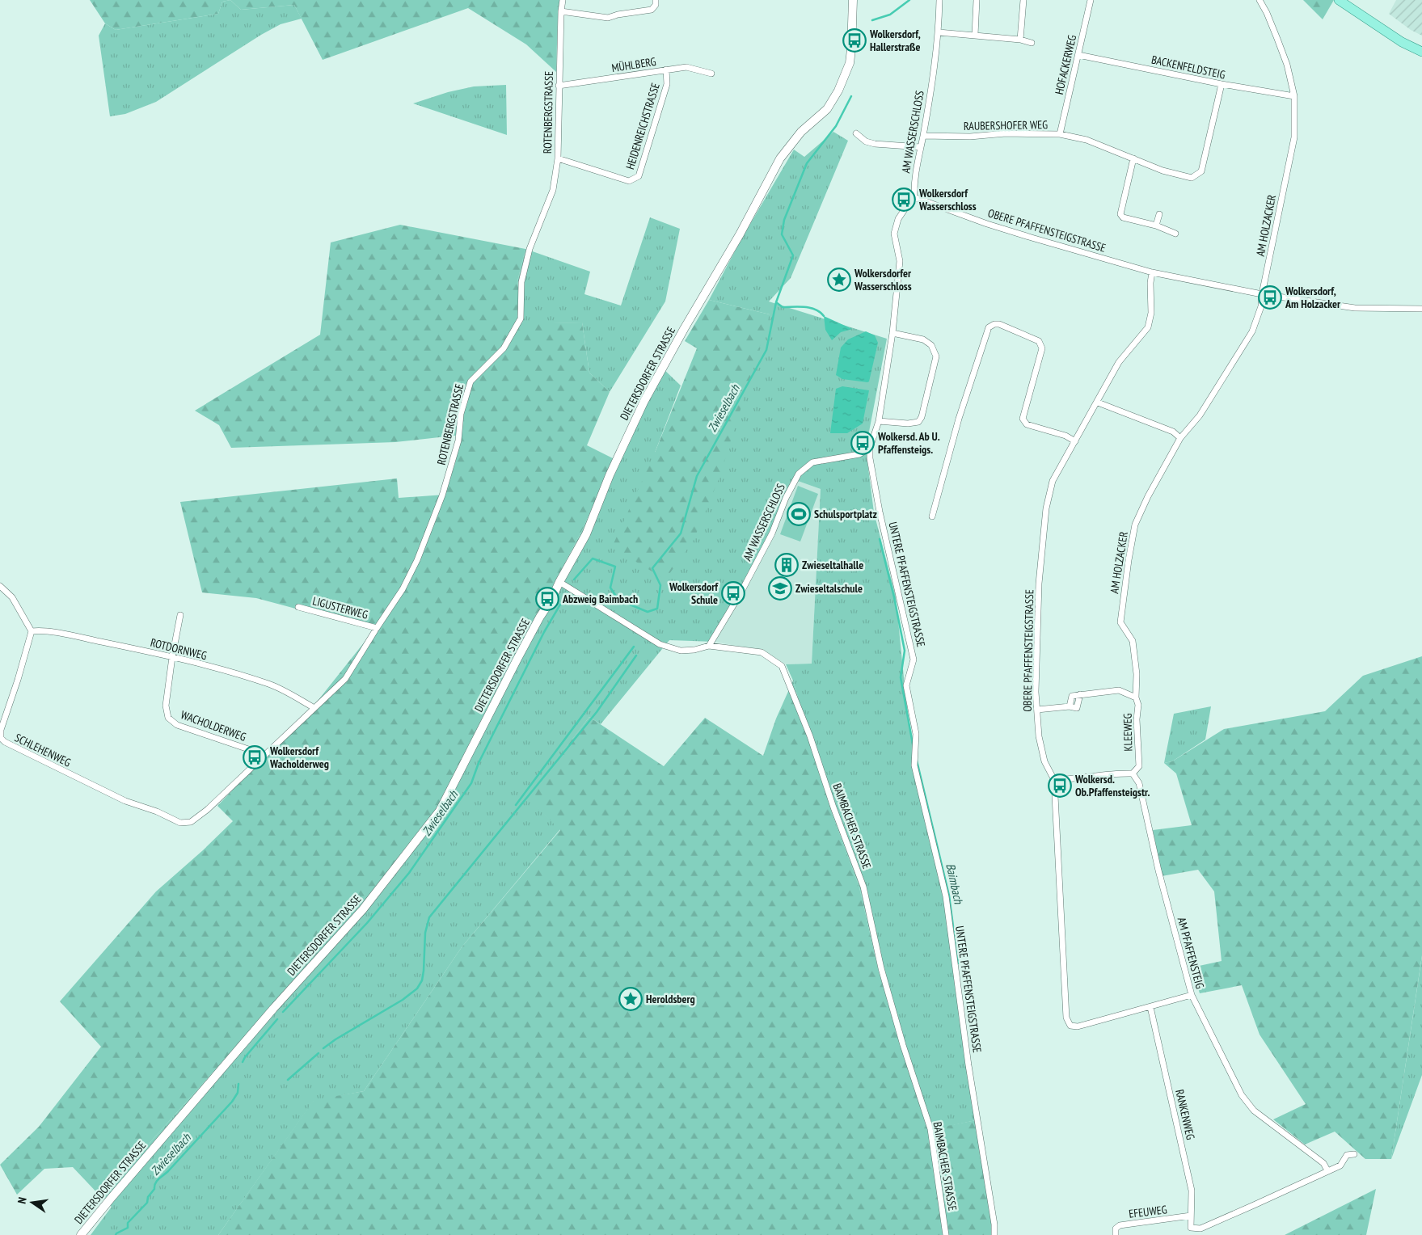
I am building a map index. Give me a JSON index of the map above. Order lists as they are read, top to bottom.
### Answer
{
  "streets": {
    "street": [
      "MÜHLBERG",
      "HOFACKERWEG",
      "BACKENFELDSTEIG",
      "ROTENBERGSTRASSE",
      "RAUBERSHOFER WEG",
      "HEIDENREICHSTRASSE",
      "AM WASSERSCHLOSS",
      "AM HOLZACKER",
      "OBERE PFAFFENSTEIGSTRASSE",
      "DIETERSDORFER STRASSE",
      "UNTERE PFAFFENSTEIGSTRASSE",
      "LIGUSTERWEG",
      "ROTDORNWEG",
      "WACHOLDERWEG",
      "KLEEWEG",
      "SCHLEHENWEG",
      "BAIMBACHER STRASSE",
      "AM PFAFFENSTEIG",
      "RANKENWEG",
      "EFEUWEG"
    ]
  },
  "crossings": [
    ["MÜHLBERG", "ROTENBERGSTRASSE"],
    ["MÜHLBERG", "HEIDENREICHSTRASSE"],
    ["HOFACKERWEG", "BACKENFELDSTEIG"],
    ["HOFACKERWEG", "RAUBERSHOFER WEG"],
    ["BACKENFELDSTEIG", "RAUBERSHOFER WEG"],
    ["BACKENFELDSTEIG", "AM HOLZACKER"],
    ["ROTENBERGSTRASSE", "HEIDENREICHSTRASSE"],
    ["ROTENBERGSTRASSE", "LIGUSTERWEG"],
    ["ROTENBERGSTRASSE", "ROTDORNWEG"],
    ["ROTENBERGSTRASSE", "WACHOLDERWEG"],
    ["ROTENBERGSTRASSE", "SCHLEHENWEG"],
    ["RAUBERSHOFER WEG", "AM WASSERSCHLOSS"],
    ["AM WASSERSCHLOSS", "OBERE PFAFFENSTEIGSTRASSE"],
    ["AM WASSERSCHLOSS", "UNTERE PFAFFENSTEIGSTRASSE"],
    ["AM WASSERSCHLOSS", "BAIMBACHER STRASSE"],
    ["AM HOLZACKER", "OBERE PFAFFENSTEIGSTRASSE"],
    ["AM HOLZACKER", "KLEEWEG"],
    ["OBERE PFAFFENSTEIGSTRASSE", "KLEEWEG"],
    ["OBERE PFAFFENSTEIGSTRASSE", "AM PFAFFENSTEIG"],
    ["OBERE PFAFFENSTEIGSTRASSE", "RANKENWEG"],
    ["DIETERSDORFER STRASSE", "BAIMBACHER STRASSE"],
    ["ROTDORNWEG", "WACHOLDERWEG"],
    ["ROTDORNWEG", "SCHLEHENWEG"],
    ["KLEEWEG", "AM PFAFFENSTEIG"],
    ["AM PFAFFENSTEIG", "RANKENWEG"],
    ["RANKENWEG", "EFEUWEG"]
  ],
  "water": ["Zwieselbach", "Baimbach"],
  "places": {
    "bus stop": [
      "Wolkersdorf, Hallerstraße",
      "Wolkersdorf Wasserschloss",
      "Wolkersdorf, Am Holzacker",
      "Wolkersd. Ab U. Pfaffensteigs.",
      "Wolkersdorf Schule",
      "Abzweig Baimbach",
      "Wolkersdorf Wacholderweg",
      "Wolkersd. Ob.Pfaffensteigstr."
    ],
    "place": ["Wolkersdorfer Wasserschloss", "Heroldsberg"],
    "sports": ["Schulsportplatz"],
    "building": ["Zwieseltalhalle"],
    "school or university": ["Zwieseltalschule"]
  },
  "north": "left"
}
